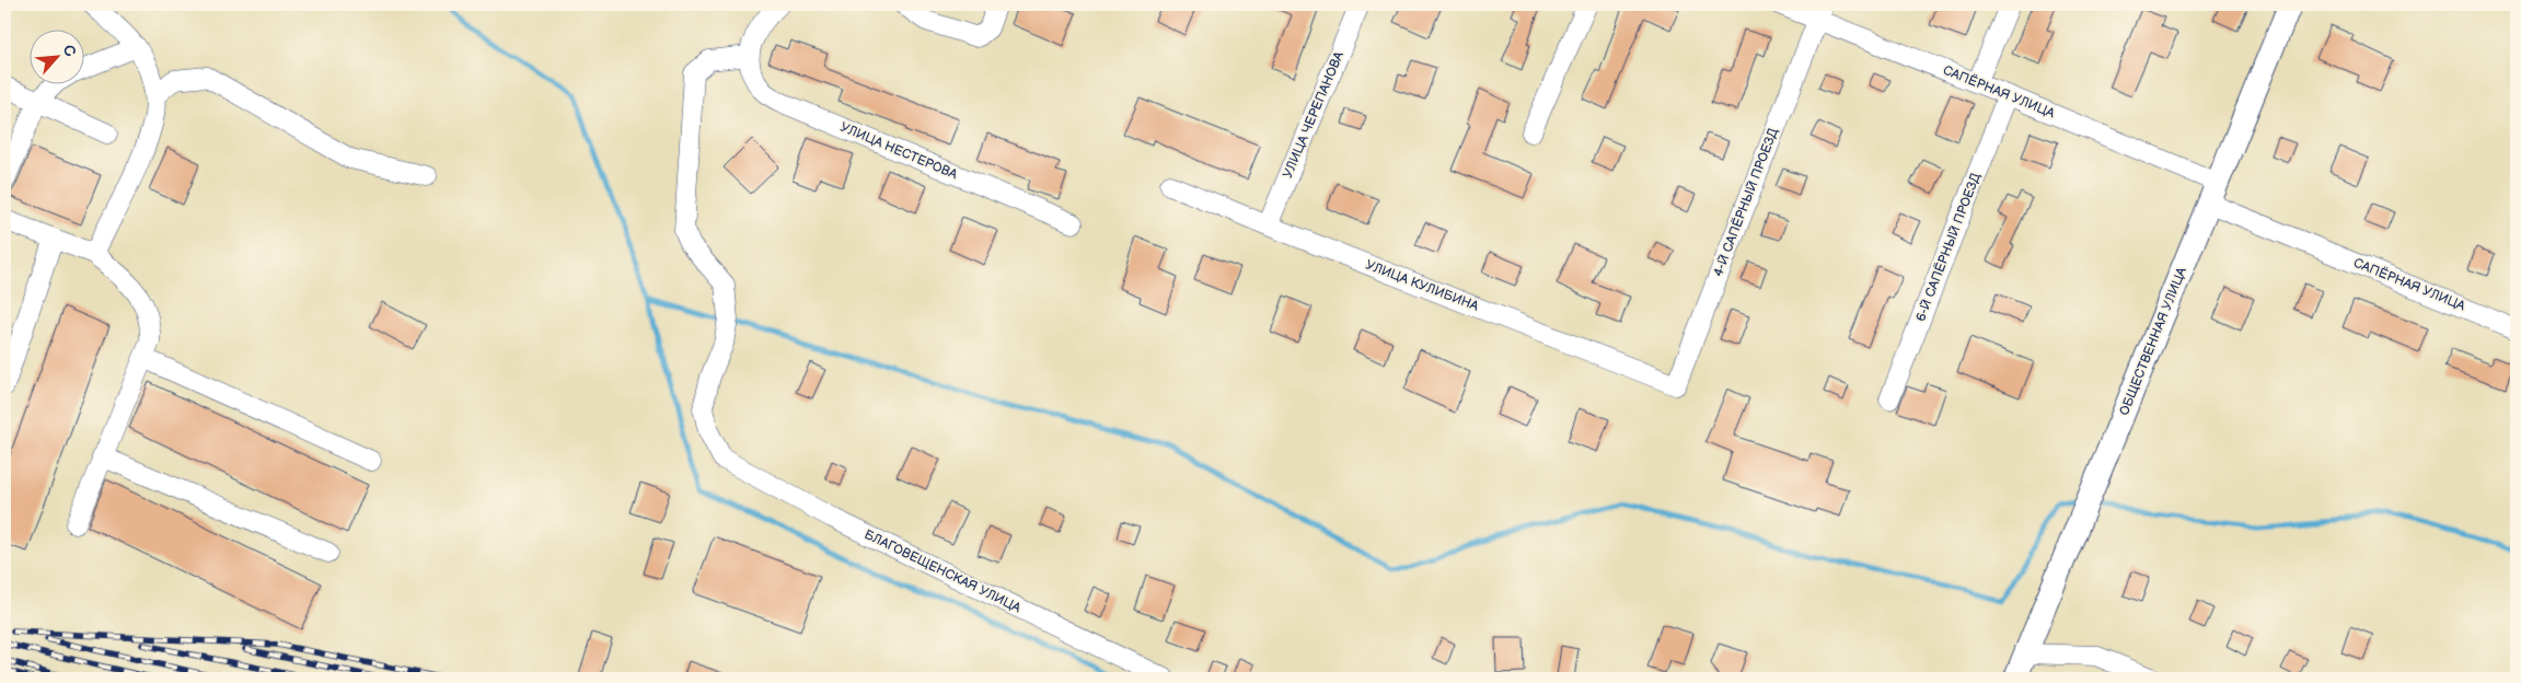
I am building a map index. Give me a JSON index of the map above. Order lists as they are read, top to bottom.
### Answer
{
  "streets": {
    "main road": ["ОБЩЕСТВЕННАЯ УЛИЦА"],
    "street": [
      "САПЁРНАЯ УЛИЦА",
      "УЛИЦА ЧЕРЕПАНОВА",
      "УЛИЦА НЕСТЕРОВА",
      "4-Й САПЁРНЫЙ ПРОЕЗД",
      "6-Й САПЁРНЫЙ ПРОЕЗД",
      "УЛИЦА КУЛИБИНА",
      "БЛАГОВЕЩЕНСКАЯ УЛИЦА"
    ]
  },
  "crossings": [
    ["САПЁРНАЯ УЛИЦА", "4-Й САПЁРНЫЙ ПРОЕЗД"],
    ["САПЁРНАЯ УЛИЦА", "6-Й САПЁРНЫЙ ПРОЕЗД"],
    ["САПЁРНАЯ УЛИЦА", "ОБЩЕСТВЕННАЯ УЛИЦА"],
    ["УЛИЦА ЧЕРЕПАНОВА", "УЛИЦА КУЛИБИНА"],
    ["УЛИЦА НЕСТЕРОВА", "БЛАГОВЕЩЕНСКАЯ УЛИЦА"],
    ["4-Й САПЁРНЫЙ ПРОЕЗД", "УЛИЦА КУЛИБИНА"]
  ],
  "north": "top right"
}
